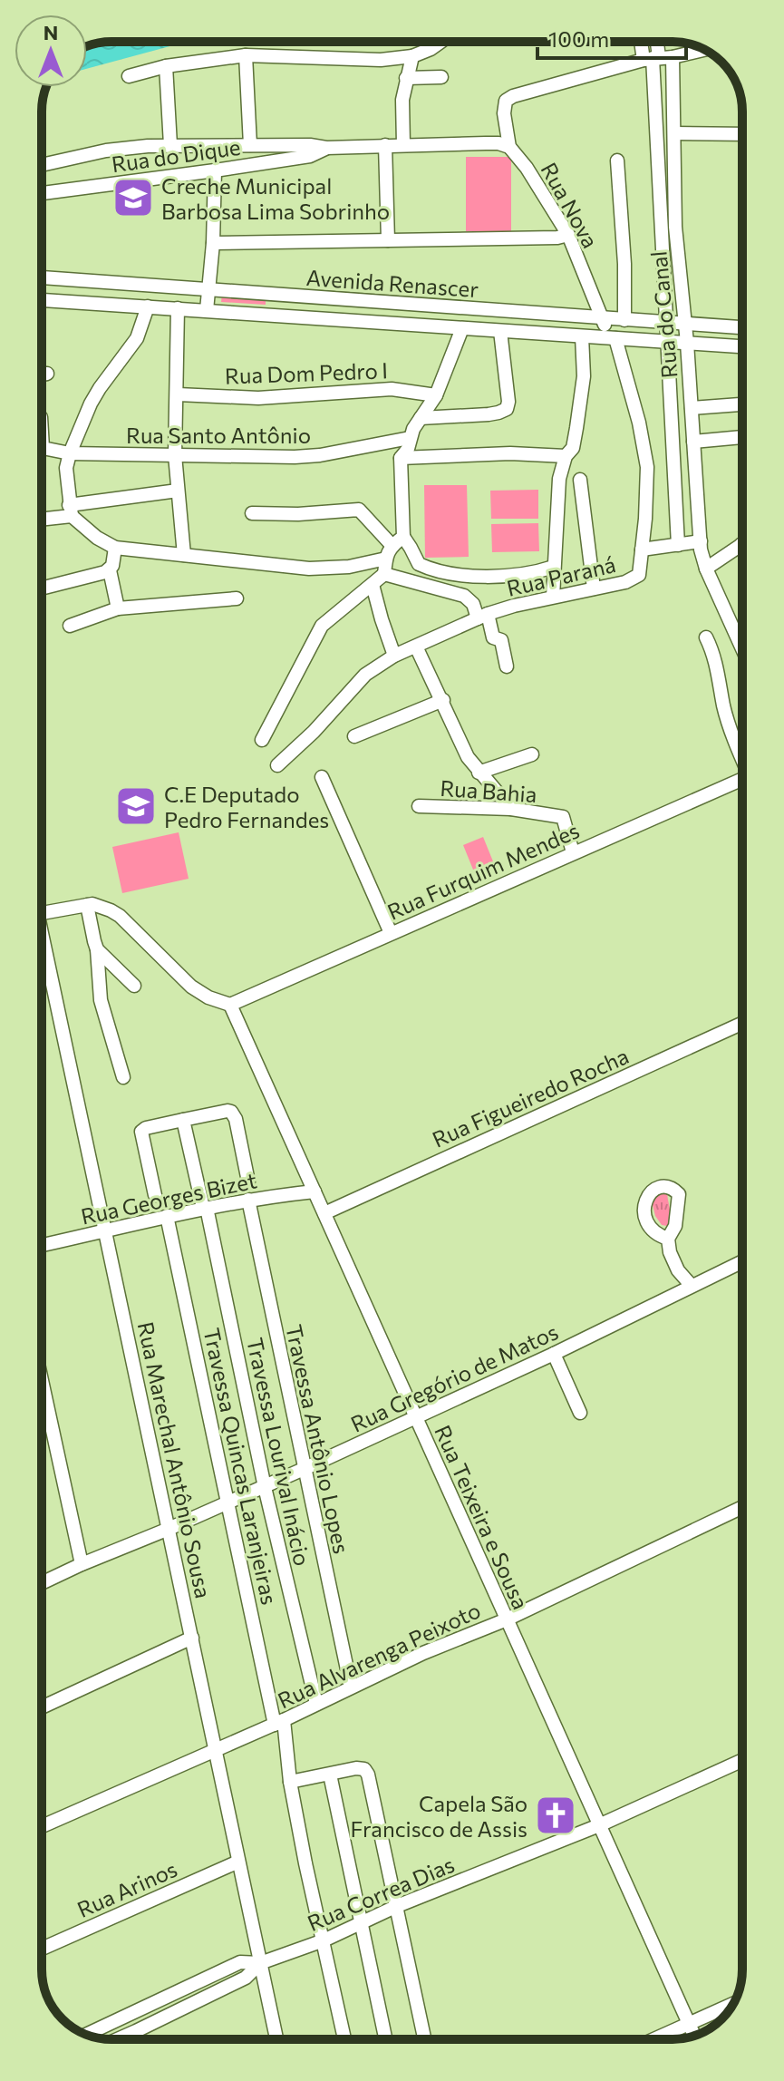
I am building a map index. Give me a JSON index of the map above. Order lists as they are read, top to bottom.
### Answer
{
  "streets": {
    "street": [
      "Rua do Dique",
      "Rua Nova",
      "Avenida Renascer",
      "Rua do Canal",
      "Rua Dom Pedro I",
      "Rua Santo Antônio",
      "Rua Paraná",
      "Rua Bahia",
      "Rua Furquim Mendes",
      "Rua Figueiredo Rocha",
      "Rua Georges Bizet",
      "Rua Gregório de Matos",
      "Travessa Antônio Lopes",
      "Travessa Lourival Inácio",
      "Rua Marechal Antônio Sousa",
      "Travessa Quincas Laranjeiras",
      "Rua Teixeira e Sousa",
      "Rua Alvarenga Peixoto",
      "Rua Arinos",
      "Rua Correa Dias"
    ]
  },
  "crossings": [
    ["Rua do Dique", "Rua Nova"],
    ["Rua Nova", "Avenida Renascer"],
    ["Rua Nova", "Rua Paraná"],
    ["Avenida Renascer", "Rua do Canal"],
    ["Rua Bahia", "Rua Furquim Mendes"],
    ["Rua Furquim Mendes", "Rua Teixeira e Sousa"],
    ["Rua Figueiredo Rocha", "Rua Teixeira e Sousa"],
    ["Rua Georges Bizet", "Travessa Antônio Lopes"],
    ["Rua Georges Bizet", "Travessa Lourival Inácio"],
    ["Rua Georges Bizet", "Rua Marechal Antônio Sousa"],
    ["Rua Georges Bizet", "Travessa Quincas Laranjeiras"],
    ["Rua Georges Bizet", "Rua Teixeira e Sousa"],
    ["Rua Gregório de Matos", "Travessa Antônio Lopes"],
    ["Rua Gregório de Matos", "Travessa Lourival Inácio"],
    ["Rua Gregório de Matos", "Rua Marechal Antônio Sousa"],
    ["Rua Gregório de Matos", "Travessa Quincas Laranjeiras"],
    ["Rua Gregório de Matos", "Rua Teixeira e Sousa"],
    ["Travessa Antônio Lopes", "Rua Alvarenga Peixoto"],
    ["Travessa Lourival Inácio", "Rua Alvarenga Peixoto"],
    ["Rua Marechal Antônio Sousa", "Rua Alvarenga Peixoto"],
    ["Rua Marechal Antônio Sousa", "Rua Arinos"],
    ["Rua Marechal Antônio Sousa", "Rua Correa Dias"],
    ["Travessa Quincas Laranjeiras", "Rua Alvarenga Peixoto"],
    ["Travessa Quincas Laranjeiras", "Rua Correa Dias"],
    ["Rua Teixeira e Sousa", "Rua Alvarenga Peixoto"],
    ["Rua Teixeira e Sousa", "Rua Correa Dias"]
  ],
  "places": {
    "school or university": ["Creche Municipal Barbosa Lima Sobrinho", "C.E Deputado Pedro Fernandes"],
    "church": ["Capela São Francisco de Assis"]
  },
  "scale_bar": "100 m",
  "north": "top"
}
